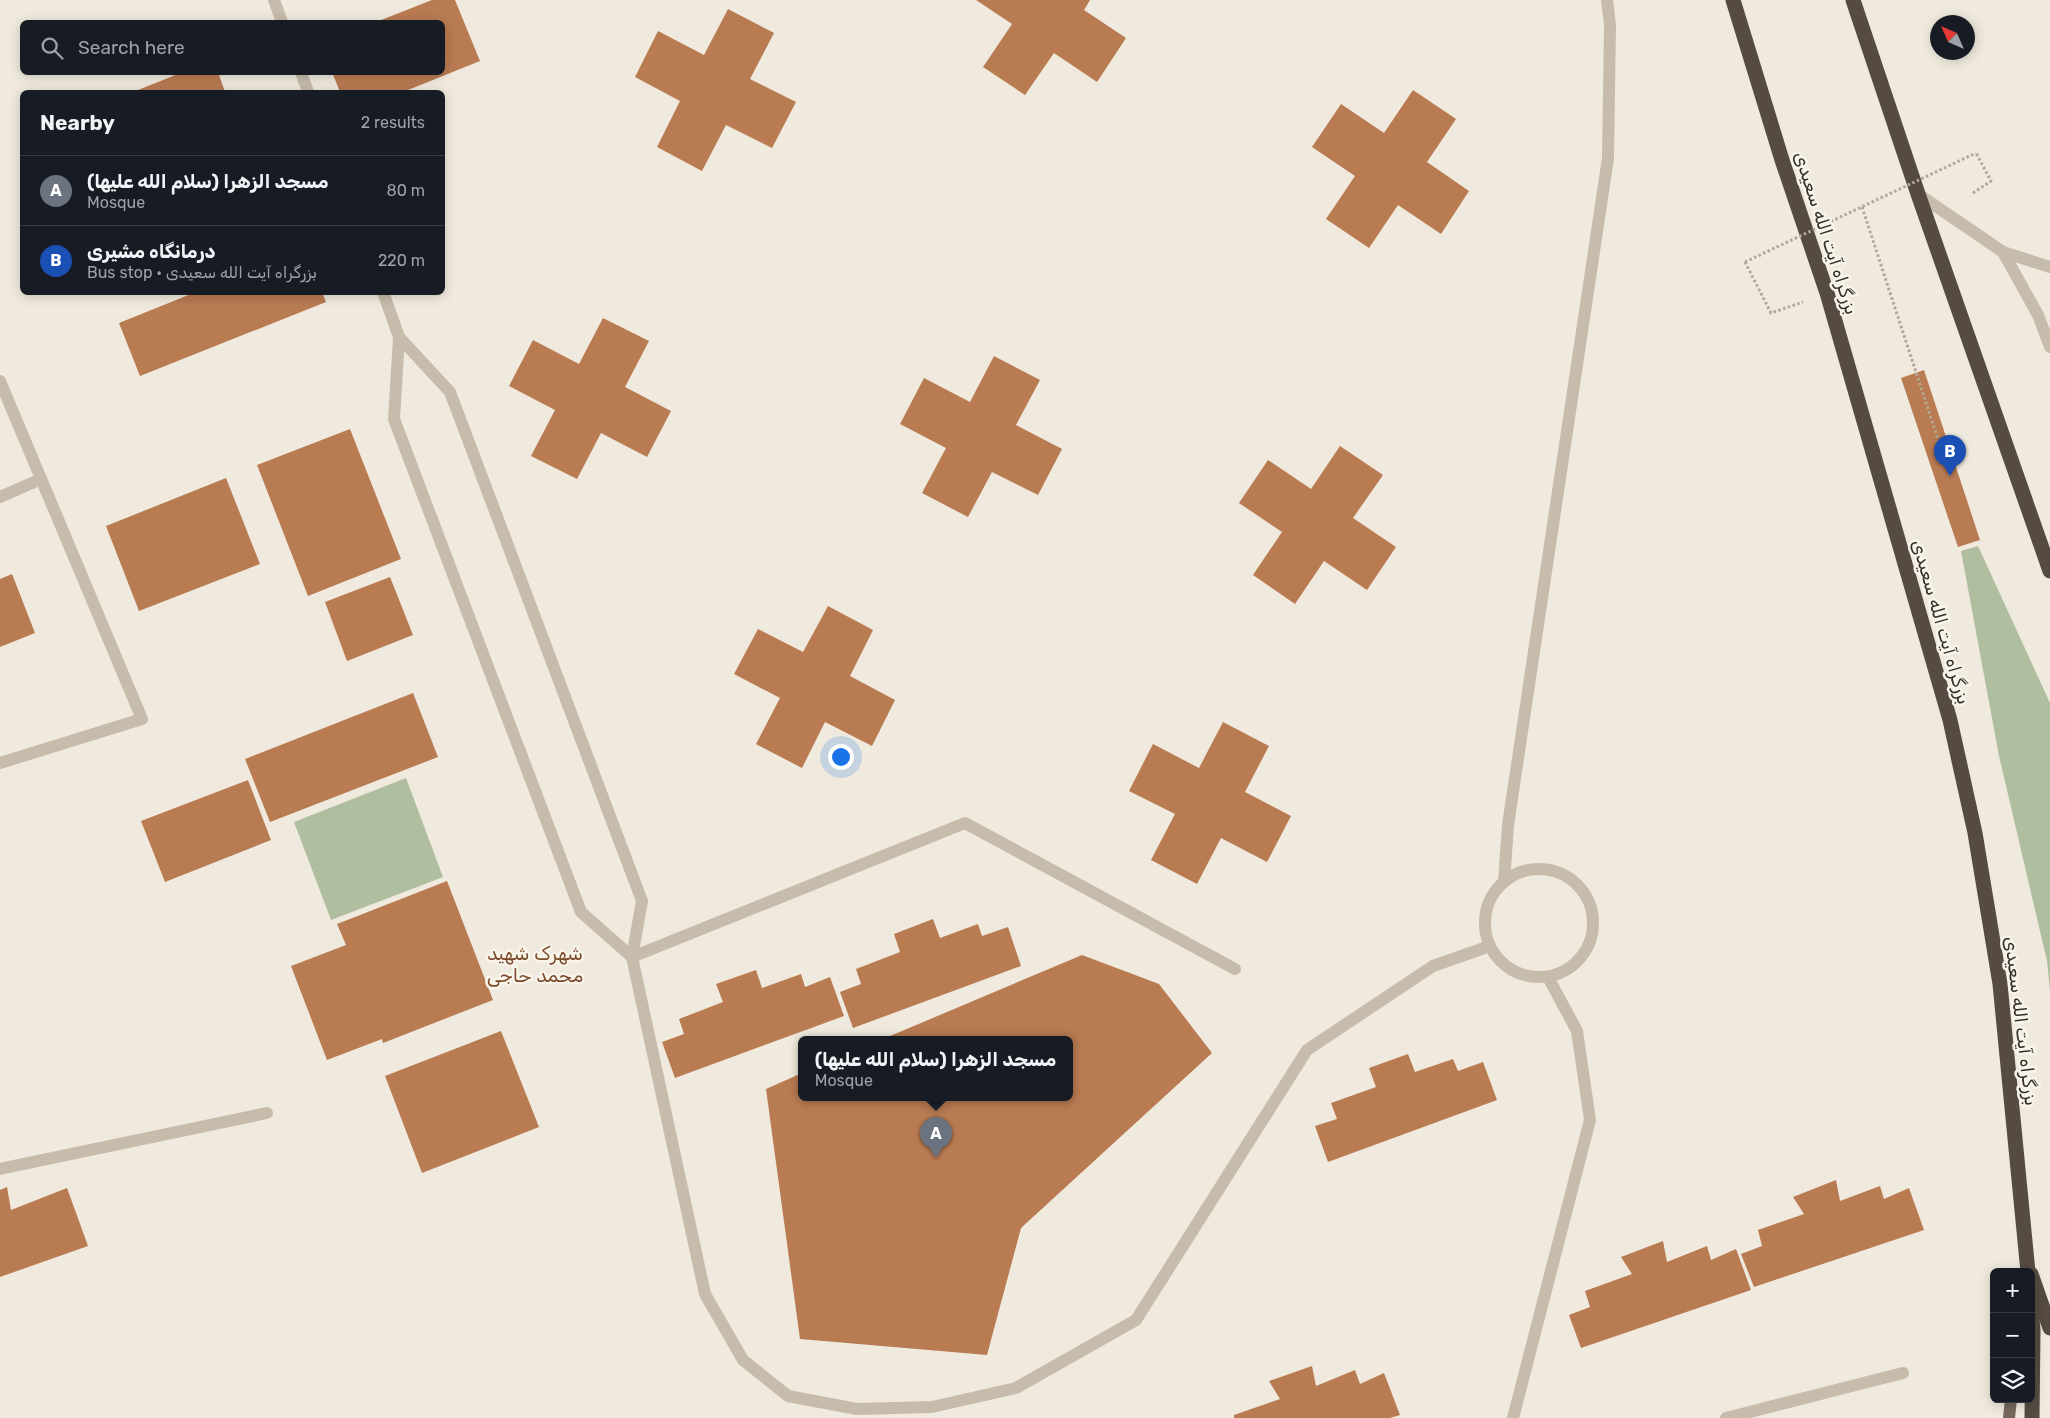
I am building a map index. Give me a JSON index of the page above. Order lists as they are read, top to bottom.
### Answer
{
  "streets": {
    "highway": ["بزرگراه آیت الله سعیدی"]
  },
  "districts": ["شهرک شهید محمد حاجی"],
  "north": "top left",
  "page": {
    "search": "Search here",
    "heading": ["Nearby", "2 results"],
    "list": [
      {
        "mark": "A",
        "name": "مسجد الزهرا (سلام الله علیها)",
        "note": "Mosque",
        "value": "80 m"
      },
      {
        "mark": "B",
        "name": "درمانگاه مشیری",
        "note": "Bus stop · بزرگراه آیت الله سعیدی",
        "value": "220 m"
      }
    ],
    "pins": ["B", "A"],
    "popup": ["مسجد الزهرا (سلام الله علیها)", "Mosque"],
    "map_buttons": ["+", "−"]
  }
}
